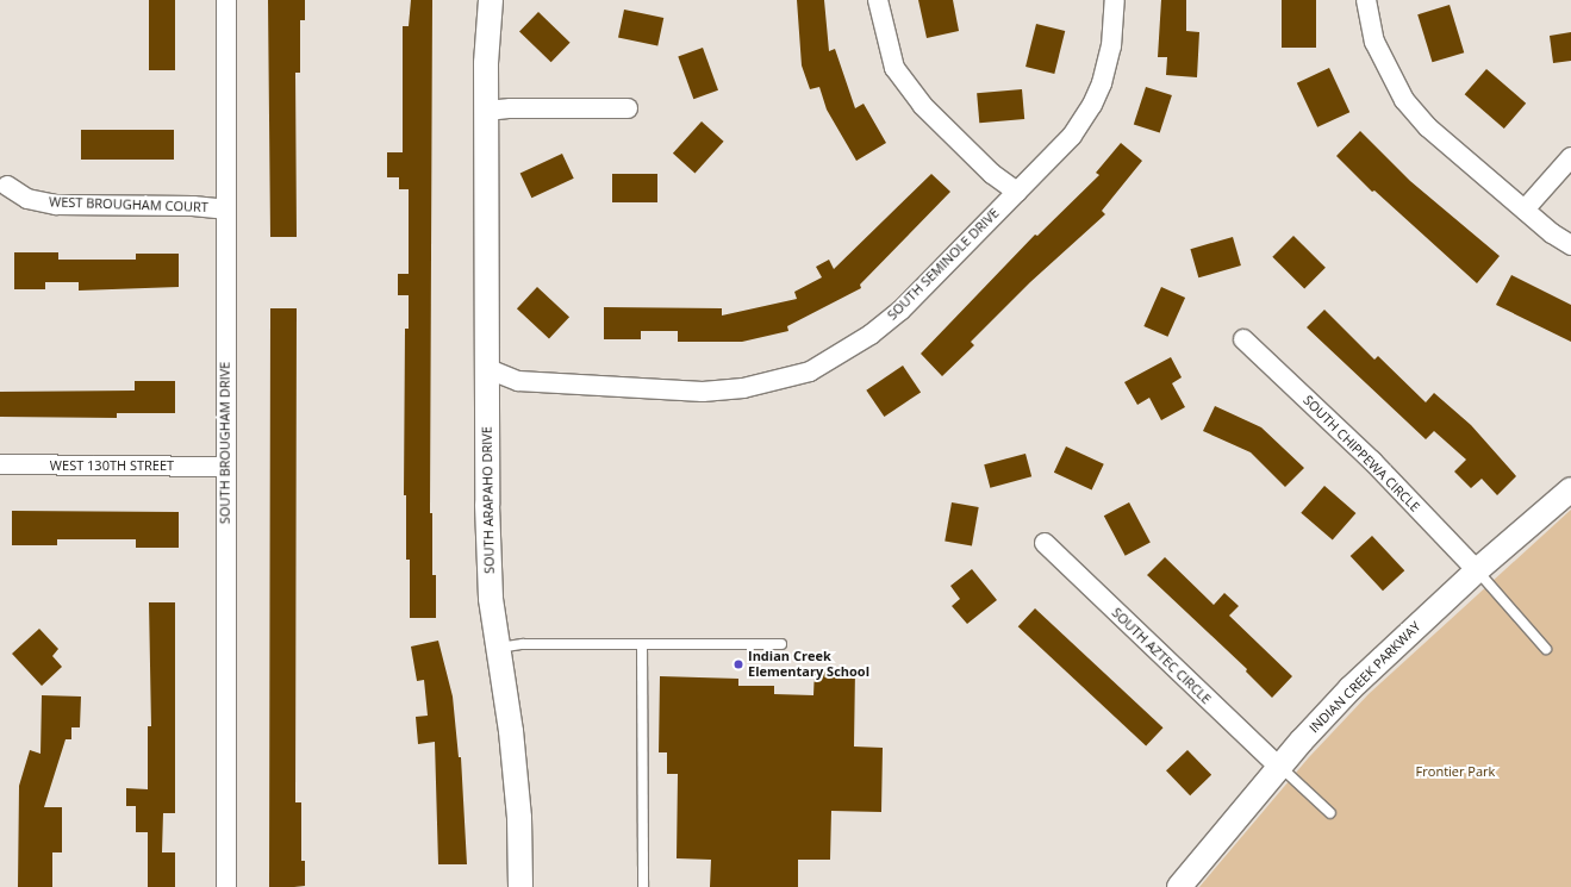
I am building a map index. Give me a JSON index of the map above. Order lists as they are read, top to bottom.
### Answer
{
  "streets": {
    "street": [
      "WEST BROUGHAM COURT",
      "SOUTH SEMINOLE DRIVE",
      "SOUTH BROUGHAM DRIVE",
      "SOUTH CHIPPEWA CIRCLE",
      "WEST 130TH STREET",
      "SOUTH ARAPAHO DRIVE",
      "SOUTH AZTEC CIRCLE",
      "INDIAN CREEK PARKWAY"
    ]
  },
  "crossings": [
    ["WEST BROUGHAM COURT", "SOUTH BROUGHAM DRIVE"],
    ["SOUTH SEMINOLE DRIVE", "SOUTH ARAPAHO DRIVE"],
    ["SOUTH BROUGHAM DRIVE", "WEST 130TH STREET"],
    ["SOUTH CHIPPEWA CIRCLE", "INDIAN CREEK PARKWAY"],
    ["SOUTH AZTEC CIRCLE", "INDIAN CREEK PARKWAY"]
  ],
  "parks": ["Frontier Park"],
  "places": ["Indian Creek Elementary School"]
}
